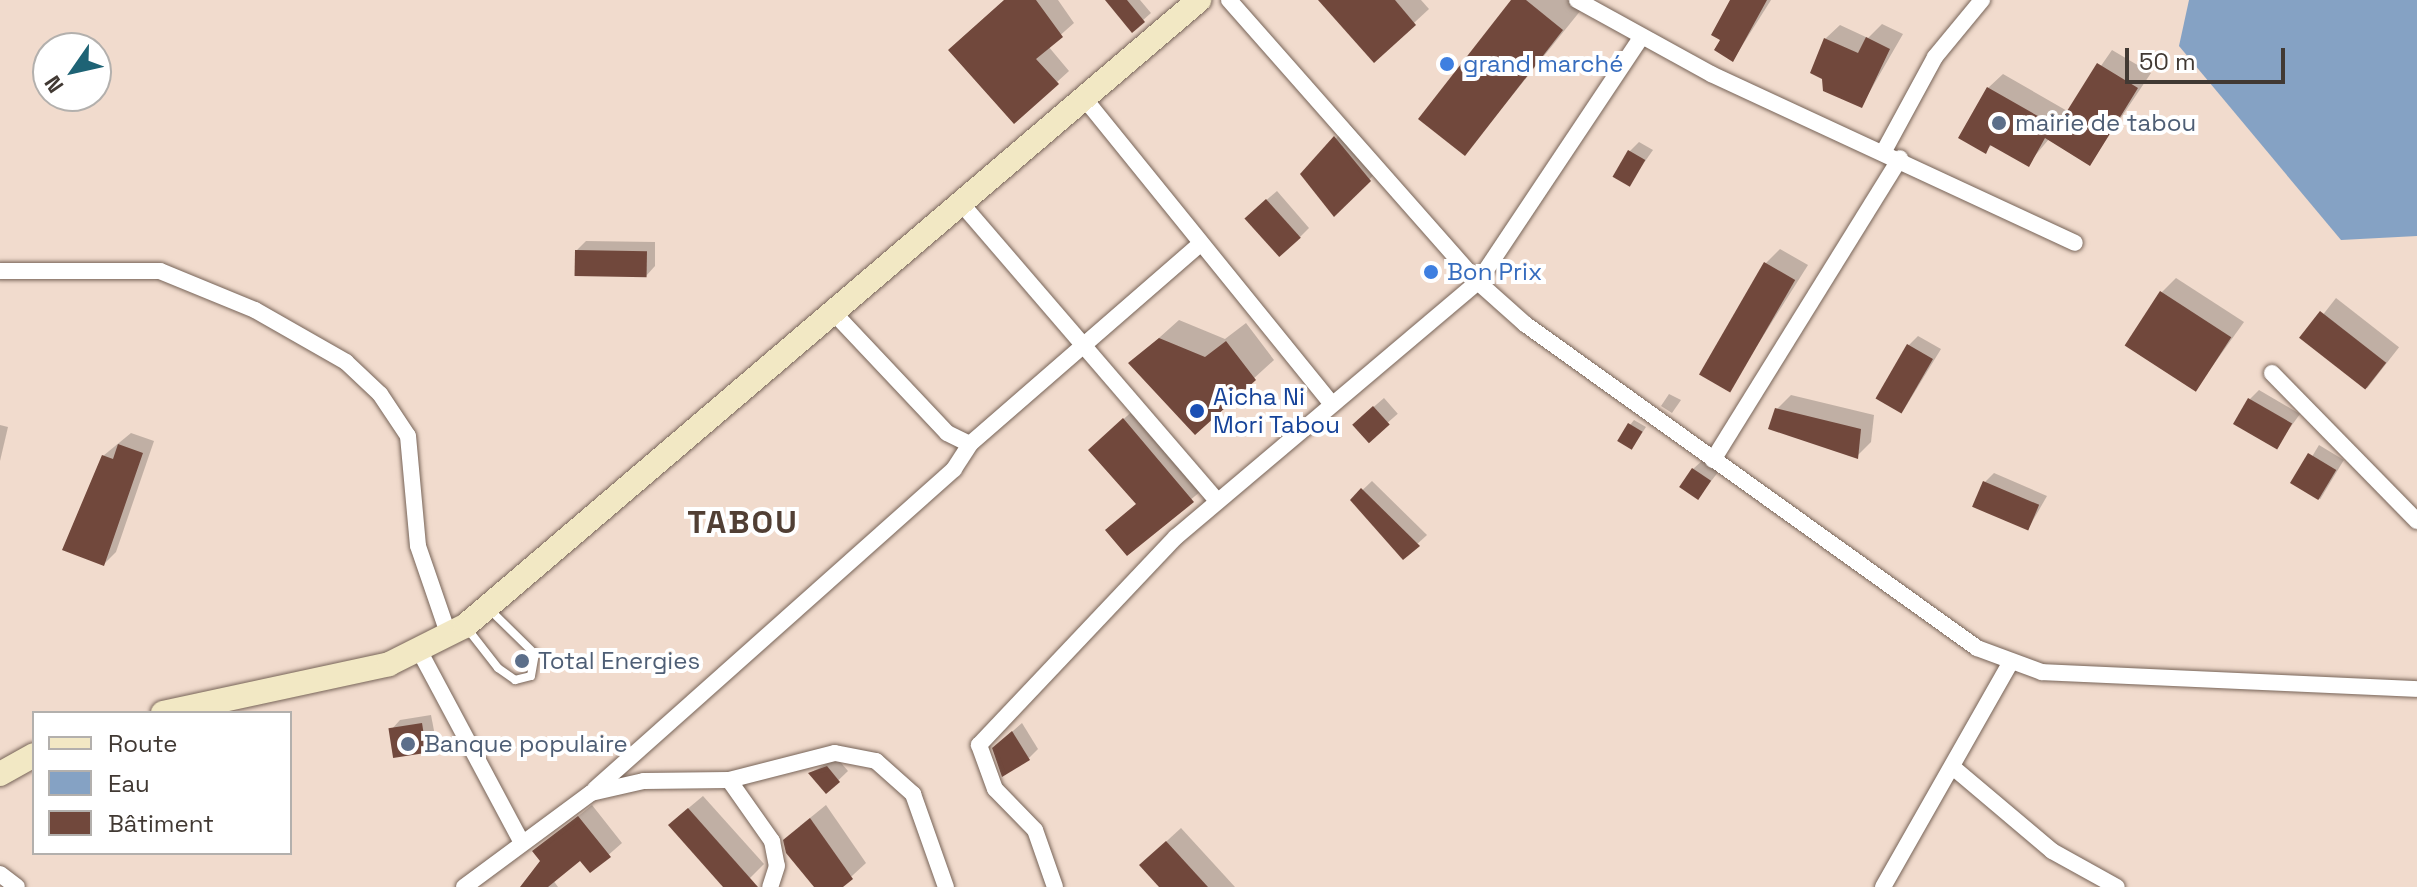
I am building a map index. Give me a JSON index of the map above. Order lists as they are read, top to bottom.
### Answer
{
  "districts": ["TABOU"],
  "places": [
    "grand marché",
    "mairie de tabou",
    "Bon Prix",
    "Aicha Ni Mori Tabou",
    "Total Energies",
    "Banque populaire"
  ],
  "legend": ["Route", "Eau", "Bâtiment"],
  "scale_bar": "50 m",
  "north": "bottom left"
}
